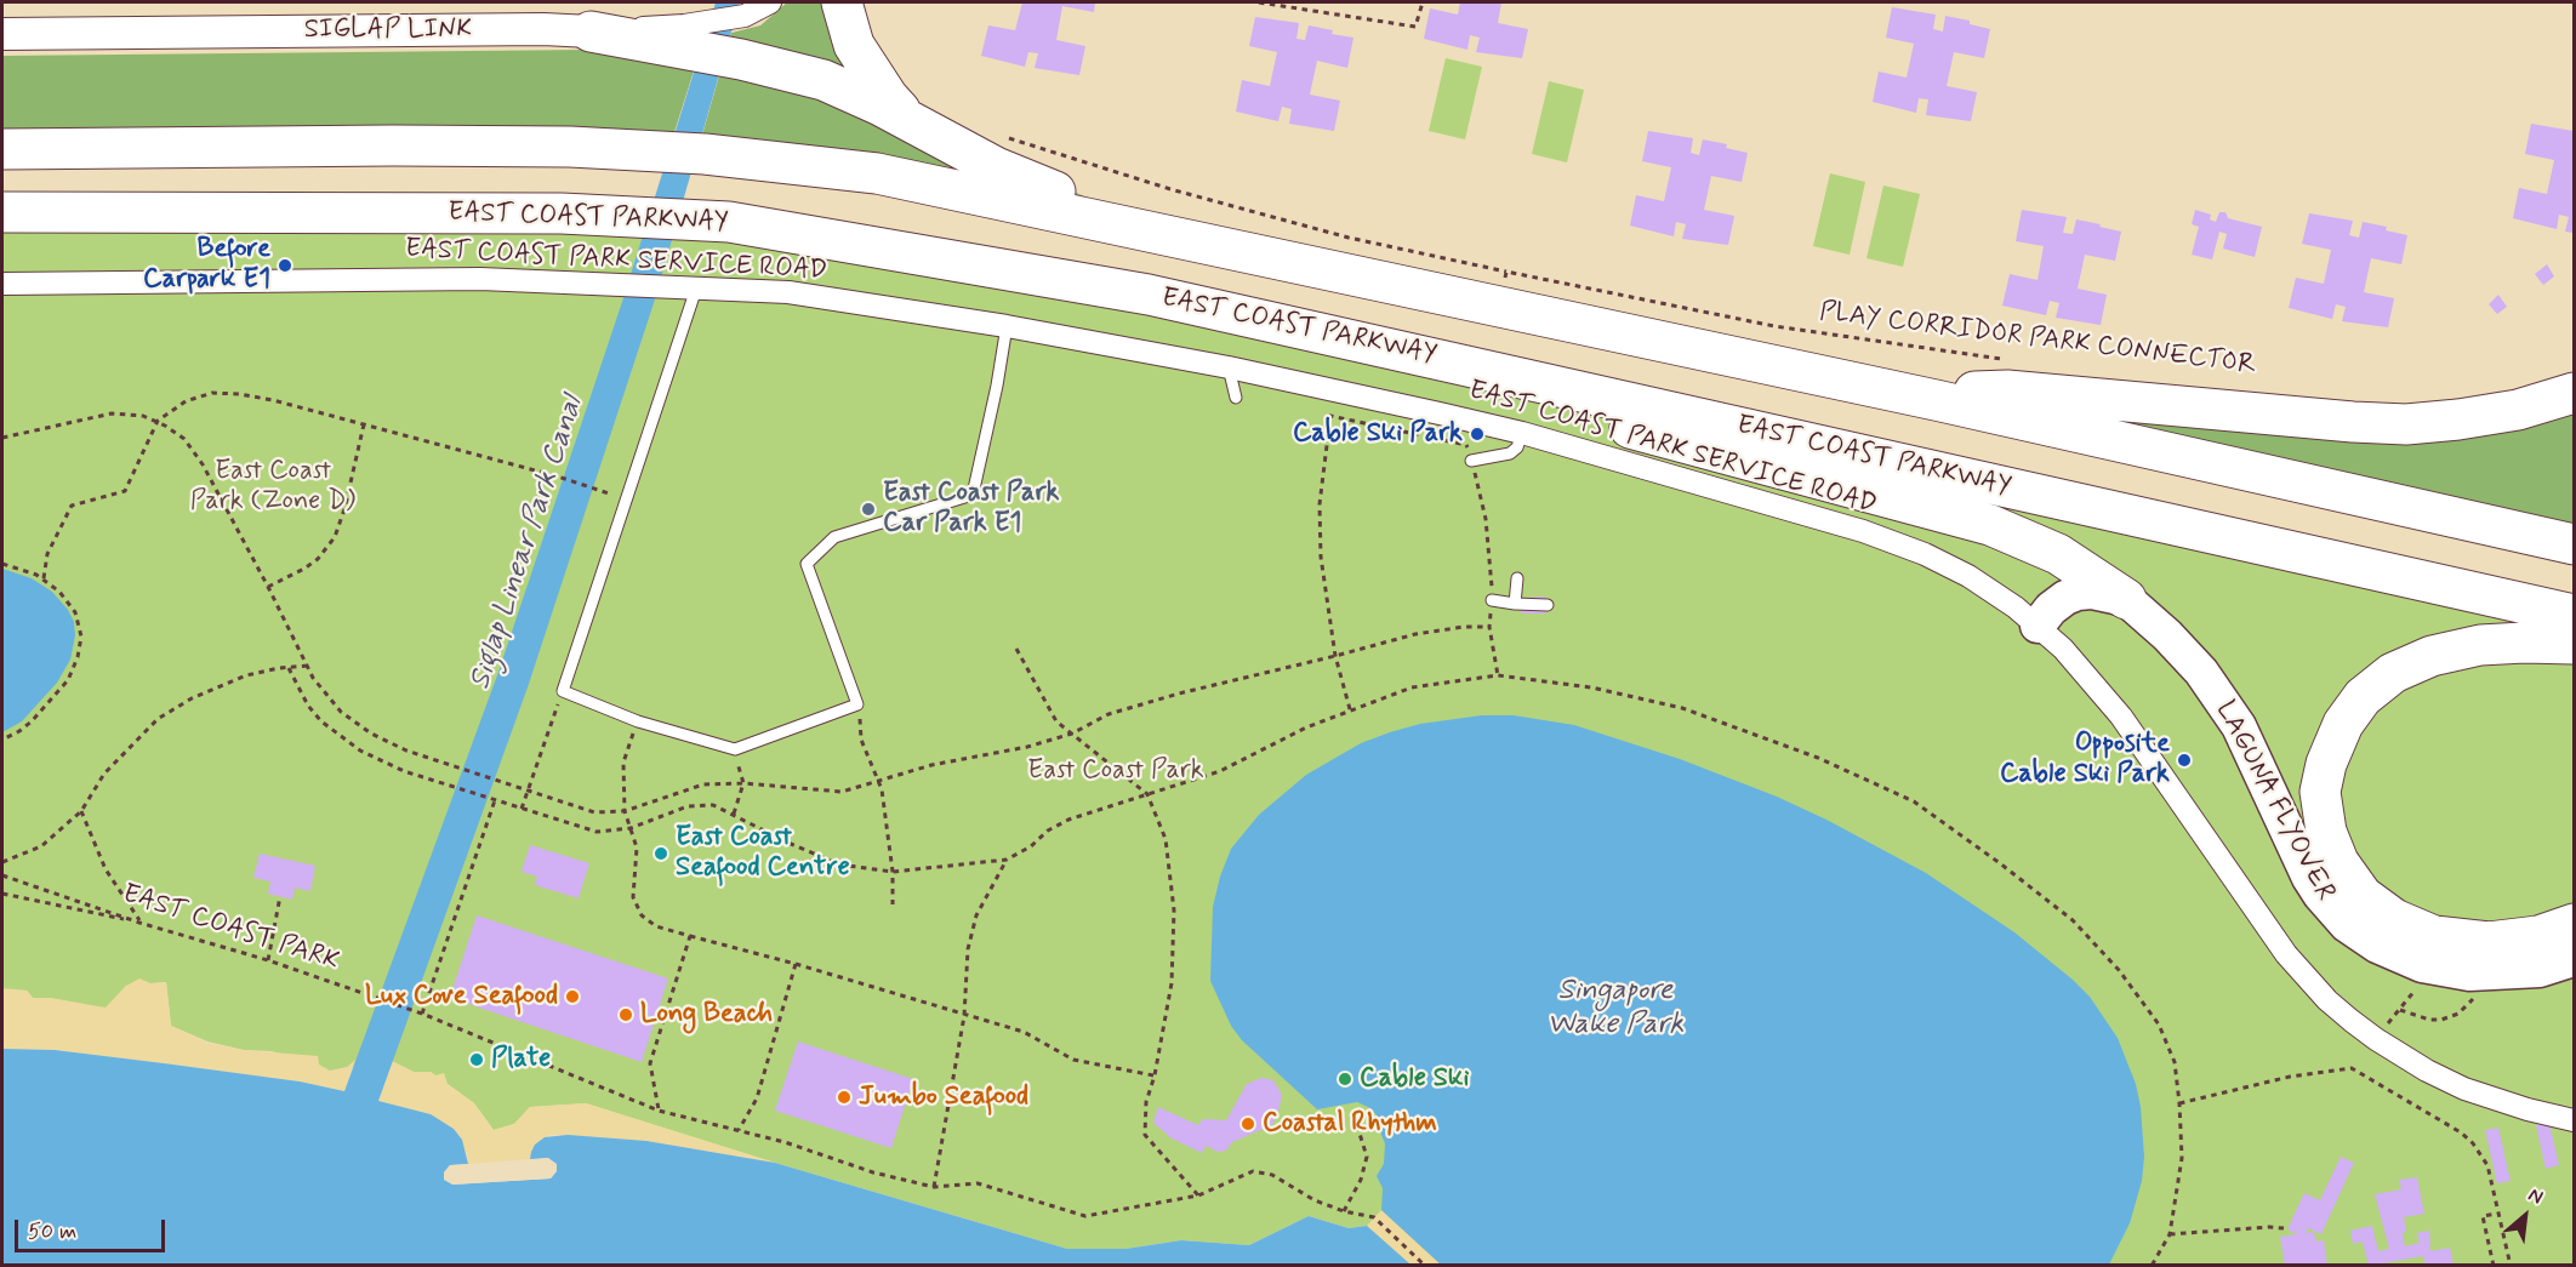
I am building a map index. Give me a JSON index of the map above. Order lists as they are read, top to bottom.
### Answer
{
  "streets": {
    "highway": ["EAST COAST PARKWAY"],
    "main road": ["LAGUNA FLYOVER"],
    "street": ["SIGLAP LINK", "EAST COAST PARK SERVICE ROAD"],
    "path": ["PLAY CORRIDOR PARK CONNECTOR", "EAST COAST PARK"]
  },
  "water": ["Siglap Linear Park Canal", "Singapore Wake Park"],
  "parks": ["East Coast Park (Zone D)", "East Coast Park"],
  "places": [
    "Before Carpark E1",
    "Cable Ski Park",
    "East Coast Park Car Park E1",
    "Opposite Cable Ski Park",
    "East Coast Seafood Centre",
    "Lux Cove Seafood",
    "Long Beach",
    "Plate",
    "Cable Ski",
    "Jumbo Seafood",
    "Coastal Rhythm"
  ],
  "scale_bar": "50 m",
  "north": "top right"
}
